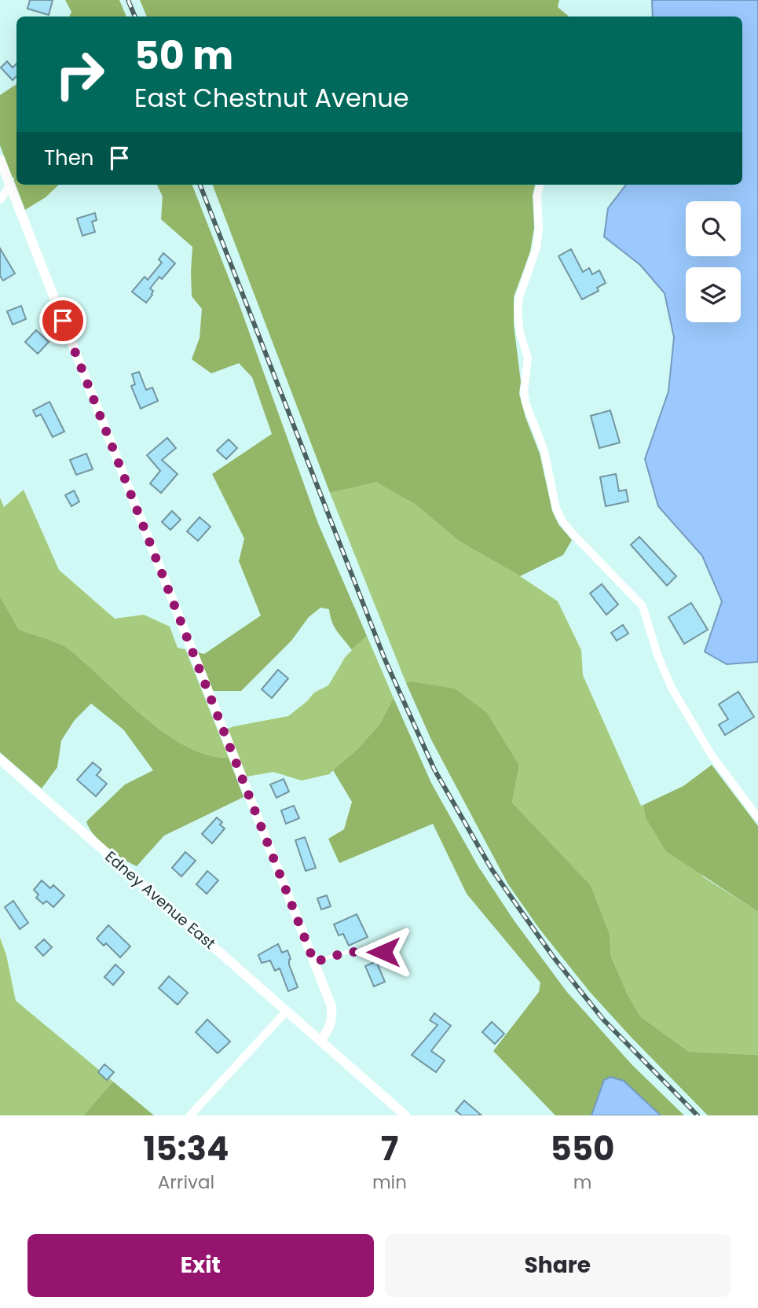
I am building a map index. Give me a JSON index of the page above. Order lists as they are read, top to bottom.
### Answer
{
  "streets": {
    "street": ["Edney Avenue East"]
  },
  "page": {
    "turn": ["50 m", "East Chestnut Avenue"],
    "then": "Then",
    "eta": [
      "15:34",
      "Arrival",
      "7",
      "min",
      "550",
      "m"
    ],
    "buttons": ["Exit", "Share"]
  }
}
